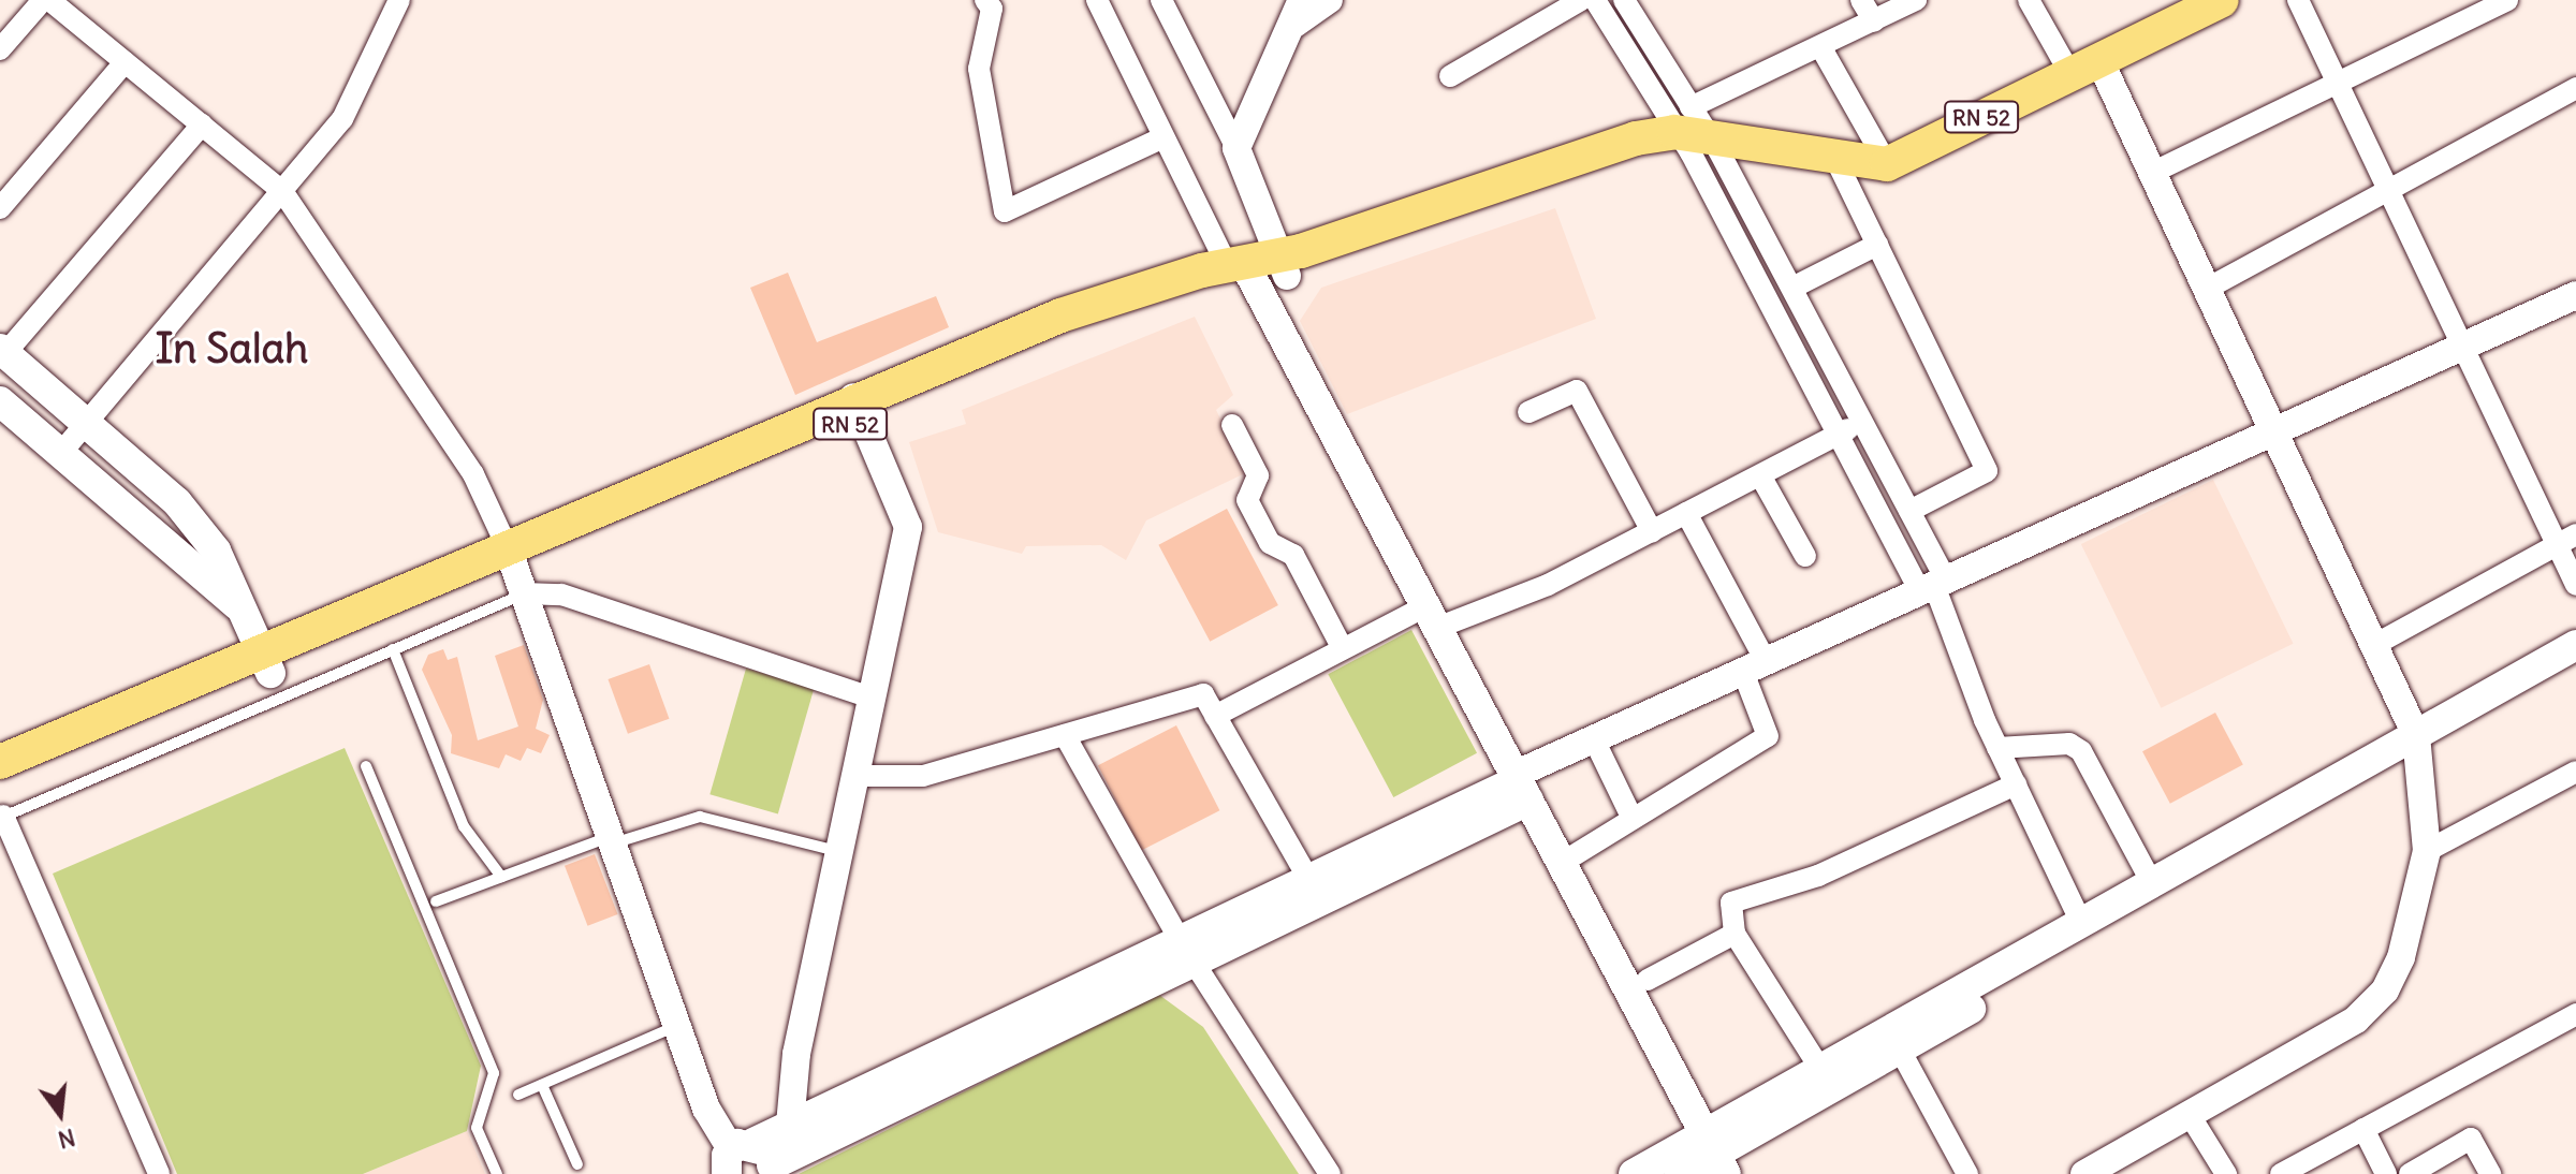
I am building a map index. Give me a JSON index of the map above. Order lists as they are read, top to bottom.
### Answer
{
  "streets": {
    "main road": ["RN 52"]
  },
  "districts": ["In Salah"],
  "north": "bottom"
}
